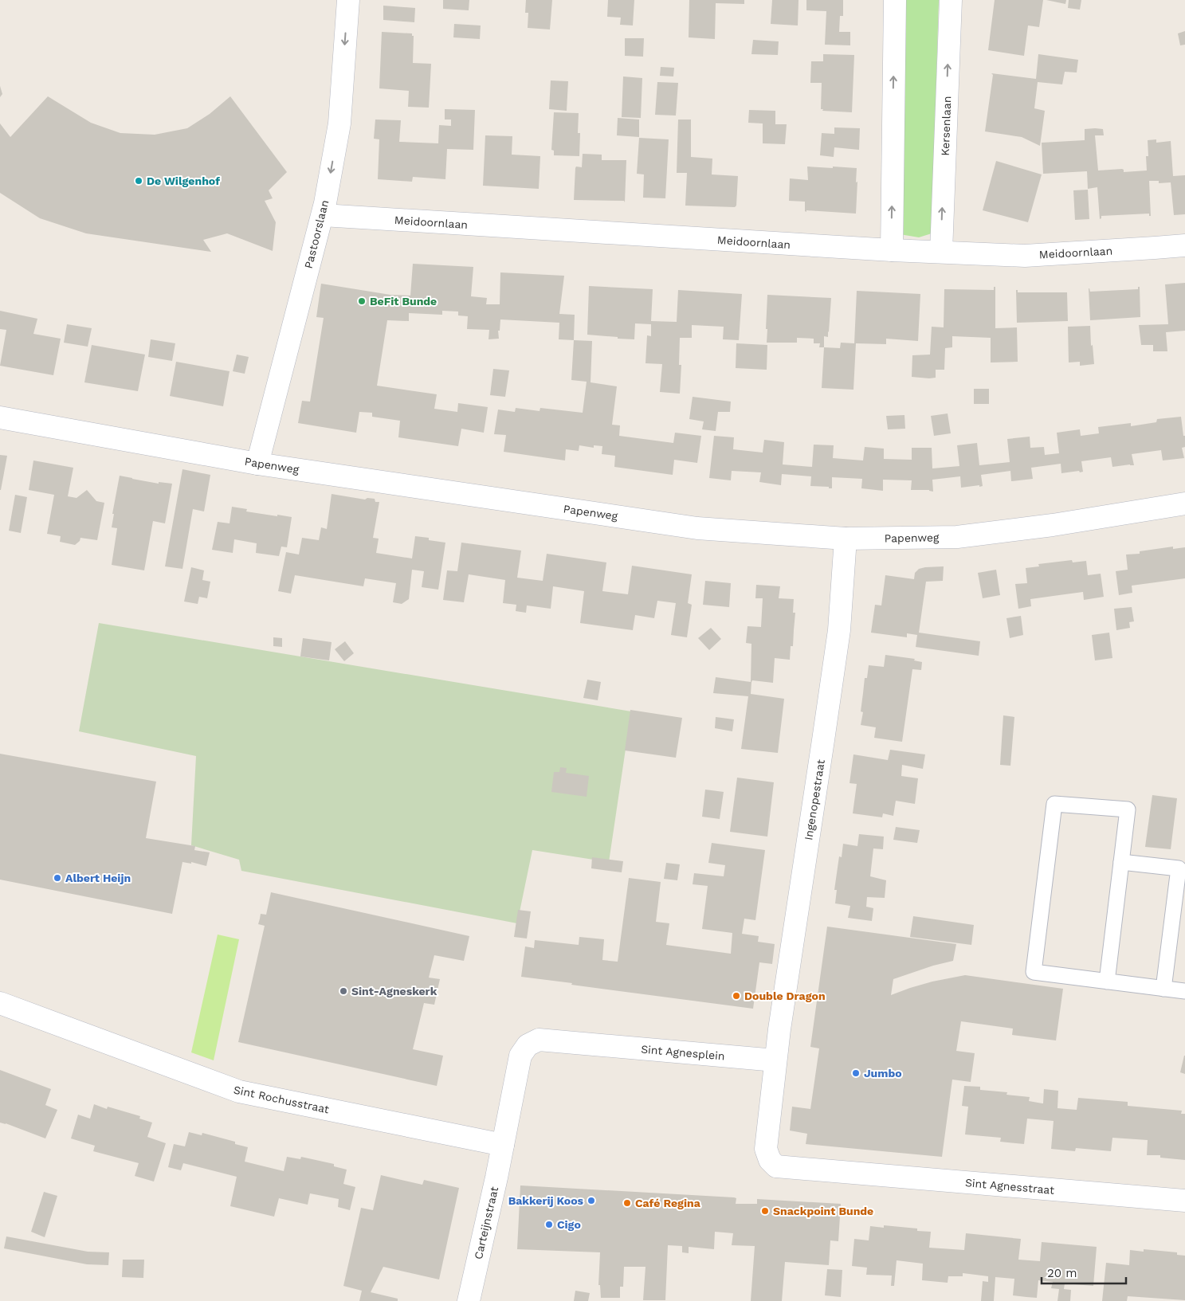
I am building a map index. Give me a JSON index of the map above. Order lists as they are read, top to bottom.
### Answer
{
  "streets": {
    "street": [
      "Kersenlaan",
      "Meidoornlaan",
      "Pastoorslaan",
      "Papenweg",
      "Ingenopestraat",
      "Sint Agnesplein",
      "Sint Rochusstraat",
      "Sint Agnesstraat",
      "Carteijnstraat"
    ]
  },
  "crossings": [
    ["Kersenlaan", "Meidoornlaan"],
    ["Meidoornlaan", "Pastoorslaan"],
    ["Pastoorslaan", "Papenweg"],
    ["Papenweg", "Ingenopestraat"],
    ["Ingenopestraat", "Sint Agnesplein"],
    ["Ingenopestraat", "Sint Agnesstraat"],
    ["Sint Agnesplein", "Sint Rochusstraat"],
    ["Sint Agnesplein", "Sint Agnesstraat"],
    ["Sint Agnesplein", "Carteijnstraat"],
    ["Sint Rochusstraat", "Carteijnstraat"]
  ],
  "one_way": ["Pastoorslaan"],
  "places": [
    "De Wilgenhof",
    "BeFit Bunde",
    "Albert Heijn",
    "Sint-Agneskerk",
    "Double Dragon",
    "Jumbo",
    "Bakkerij Koos",
    "Café Regina",
    "Snackpoint Bunde",
    "Cigo"
  ],
  "scale_bar": "20 m"
}
